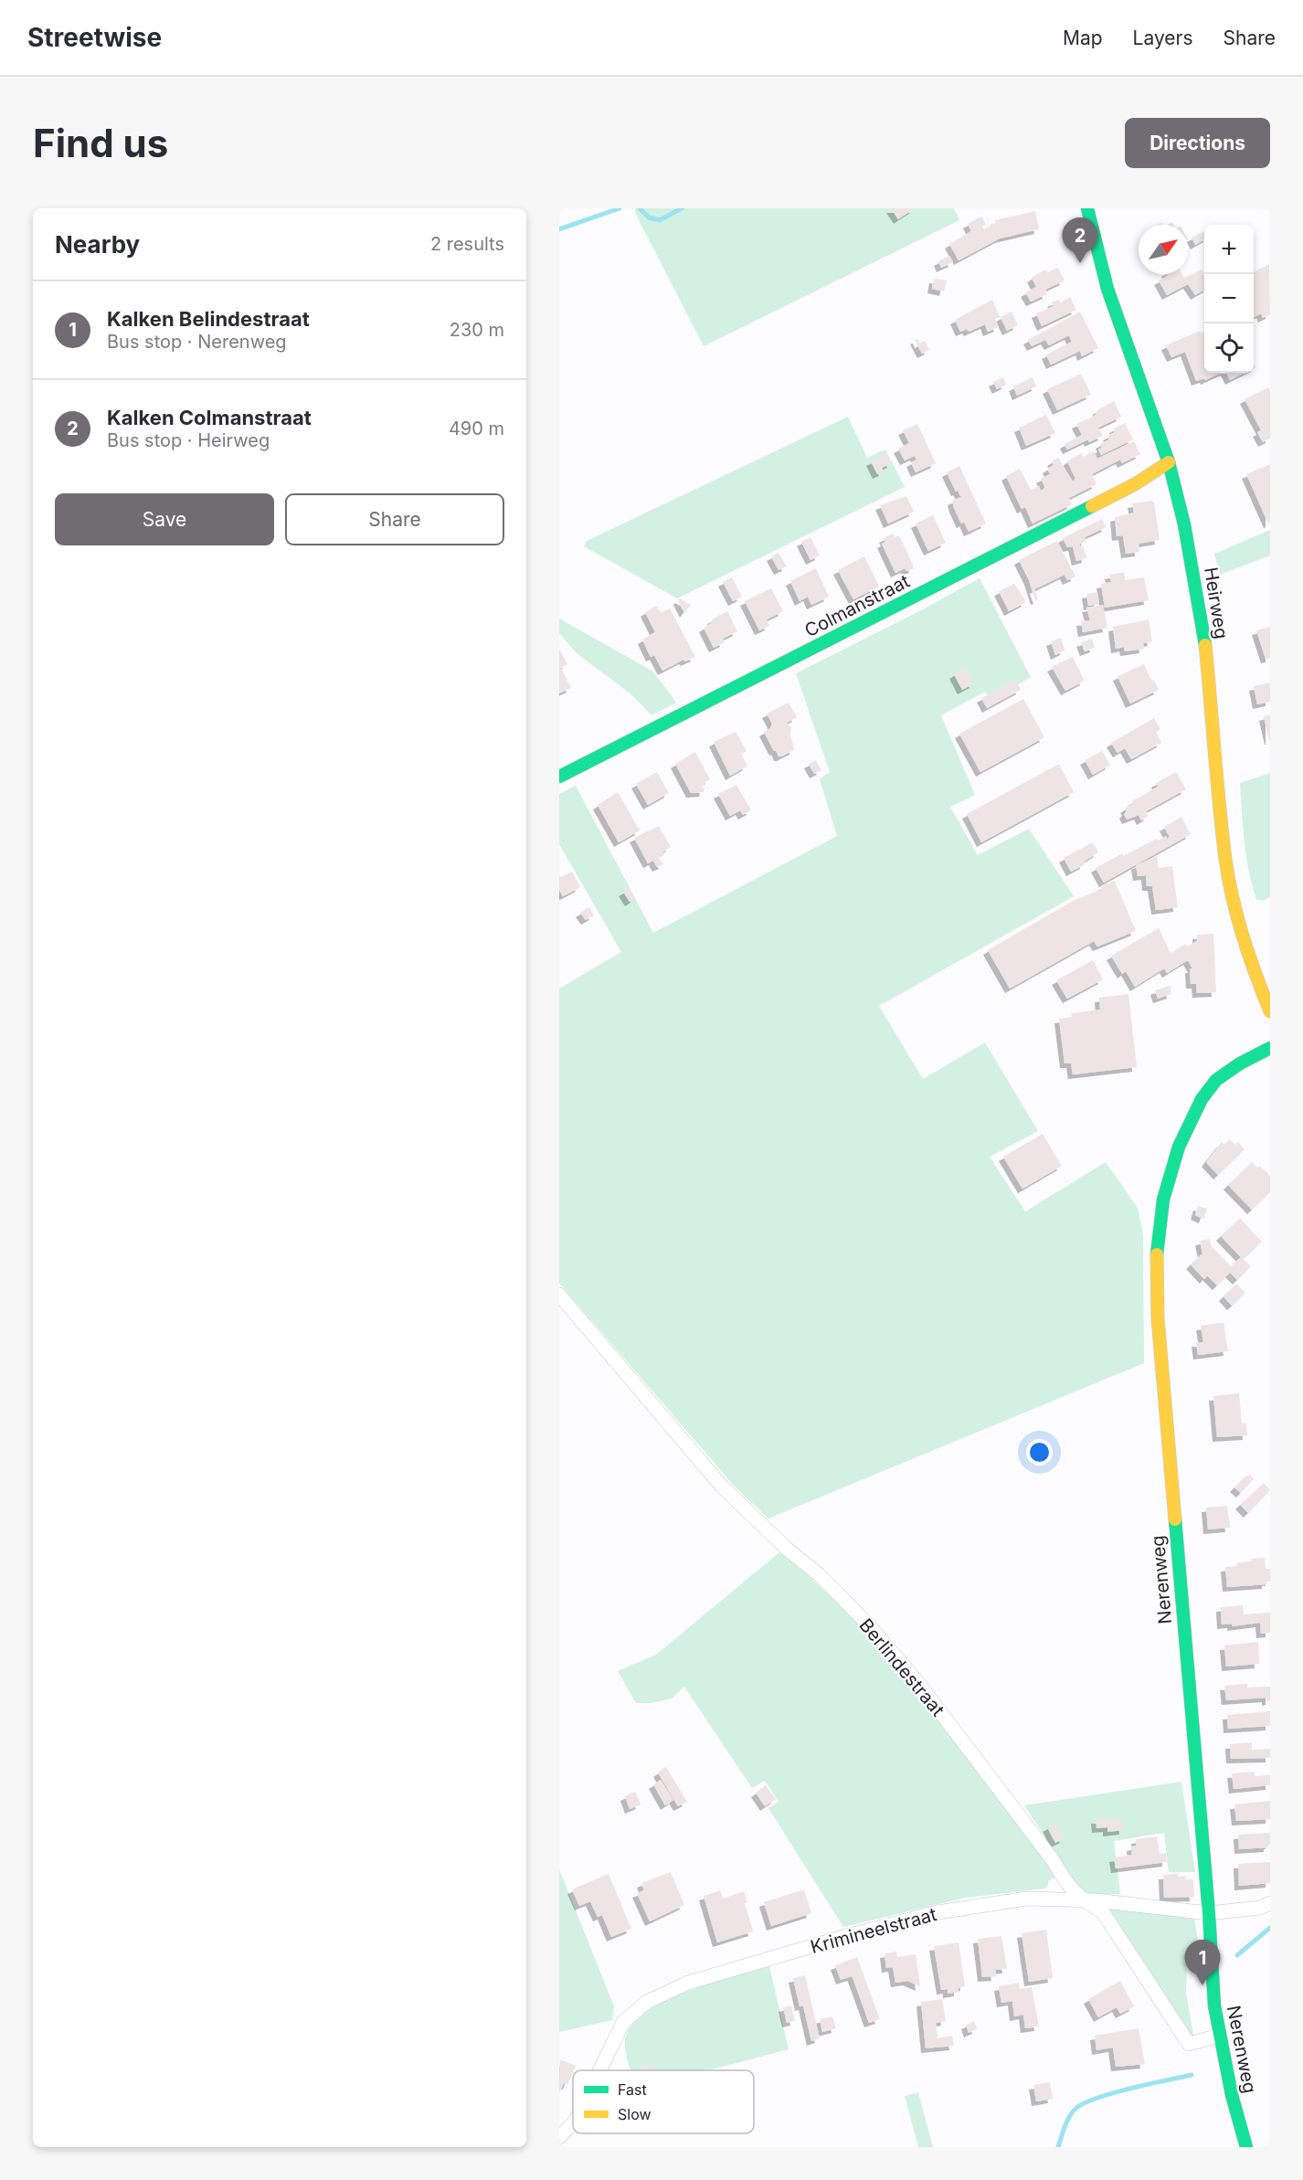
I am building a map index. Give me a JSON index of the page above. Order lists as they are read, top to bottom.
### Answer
{
  "streets": {
    "main road": ["Heirweg", "Colmanstraat", "Nerenweg"],
    "street": ["Berlindestraat", "Krimineelstraat"]
  },
  "crossings": [
    ["Heirweg", "Colmanstraat"],
    ["Nerenweg", "Berlindestraat"],
    ["Nerenweg", "Krimineelstraat"],
    ["Berlindestraat", "Krimineelstraat"]
  ],
  "legend": ["Fast", "Slow"],
  "north": "top right",
  "page": {
    "header": "Streetwise",
    "nav": ["Map", "Layers", "Share"],
    "buttons": [
      "Directions",
      ["Save", "Share"]
    ],
    "title": "Find us",
    "heading": ["Nearby", "2 results"],
    "pins": ["2", "1"],
    "map_buttons": ["+", "−"],
    "list": [
      {
        "mark": "1",
        "name": "Kalken Belindestraat",
        "note": "Bus stop · Nerenweg",
        "value": "230 m"
      },
      {
        "mark": "2",
        "name": "Kalken Colmanstraat",
        "note": "Bus stop · Heirweg",
        "value": "490 m"
      }
    ]
  }
}
